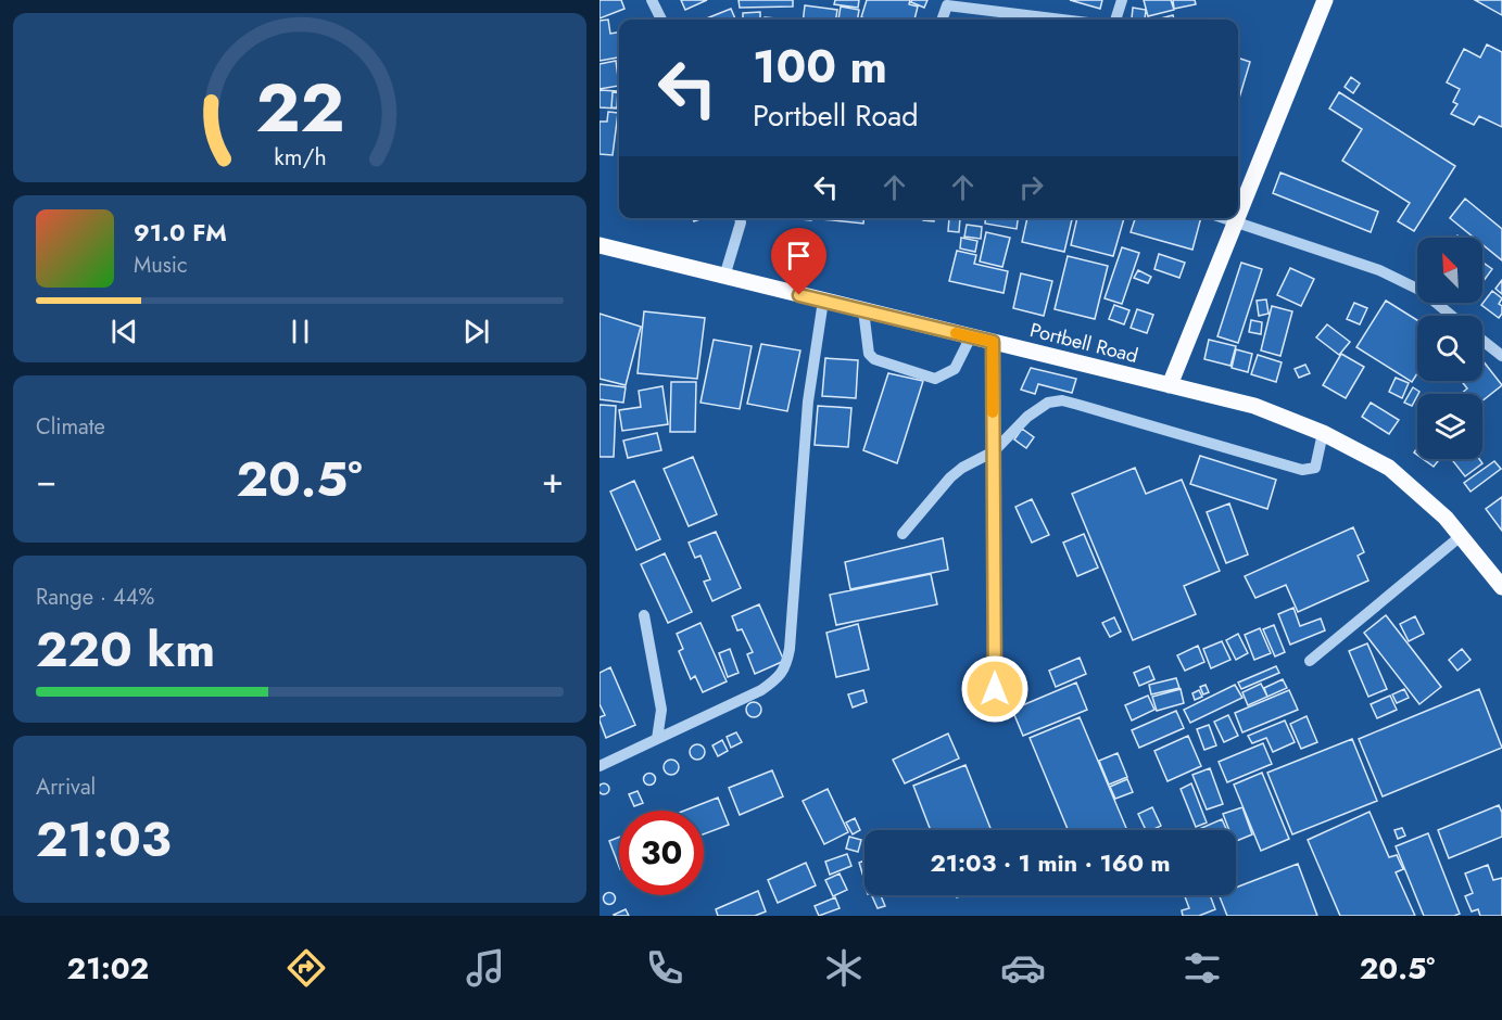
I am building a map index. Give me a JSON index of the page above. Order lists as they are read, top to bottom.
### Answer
{
  "streets": {
    "main road": ["Portbell Road"]
  },
  "north": "top left",
  "page": {
    "turn": ["100 m", "Portbell Road"],
    "song": ["91.0 FM", "Music"],
    "tile": [
      "Climate",
      ["Range · 44%", "220 km"],
      ["Arrival", "21:03"]
    ],
    "heat": ["−", "20.5°", "+"],
    "limit": "30",
    "trip": "21:03 · 1 min · 160 m",
    "tabs": ["21:02", "20.5°"],
    "gauge": ["22", "km/h"]
  }
}
